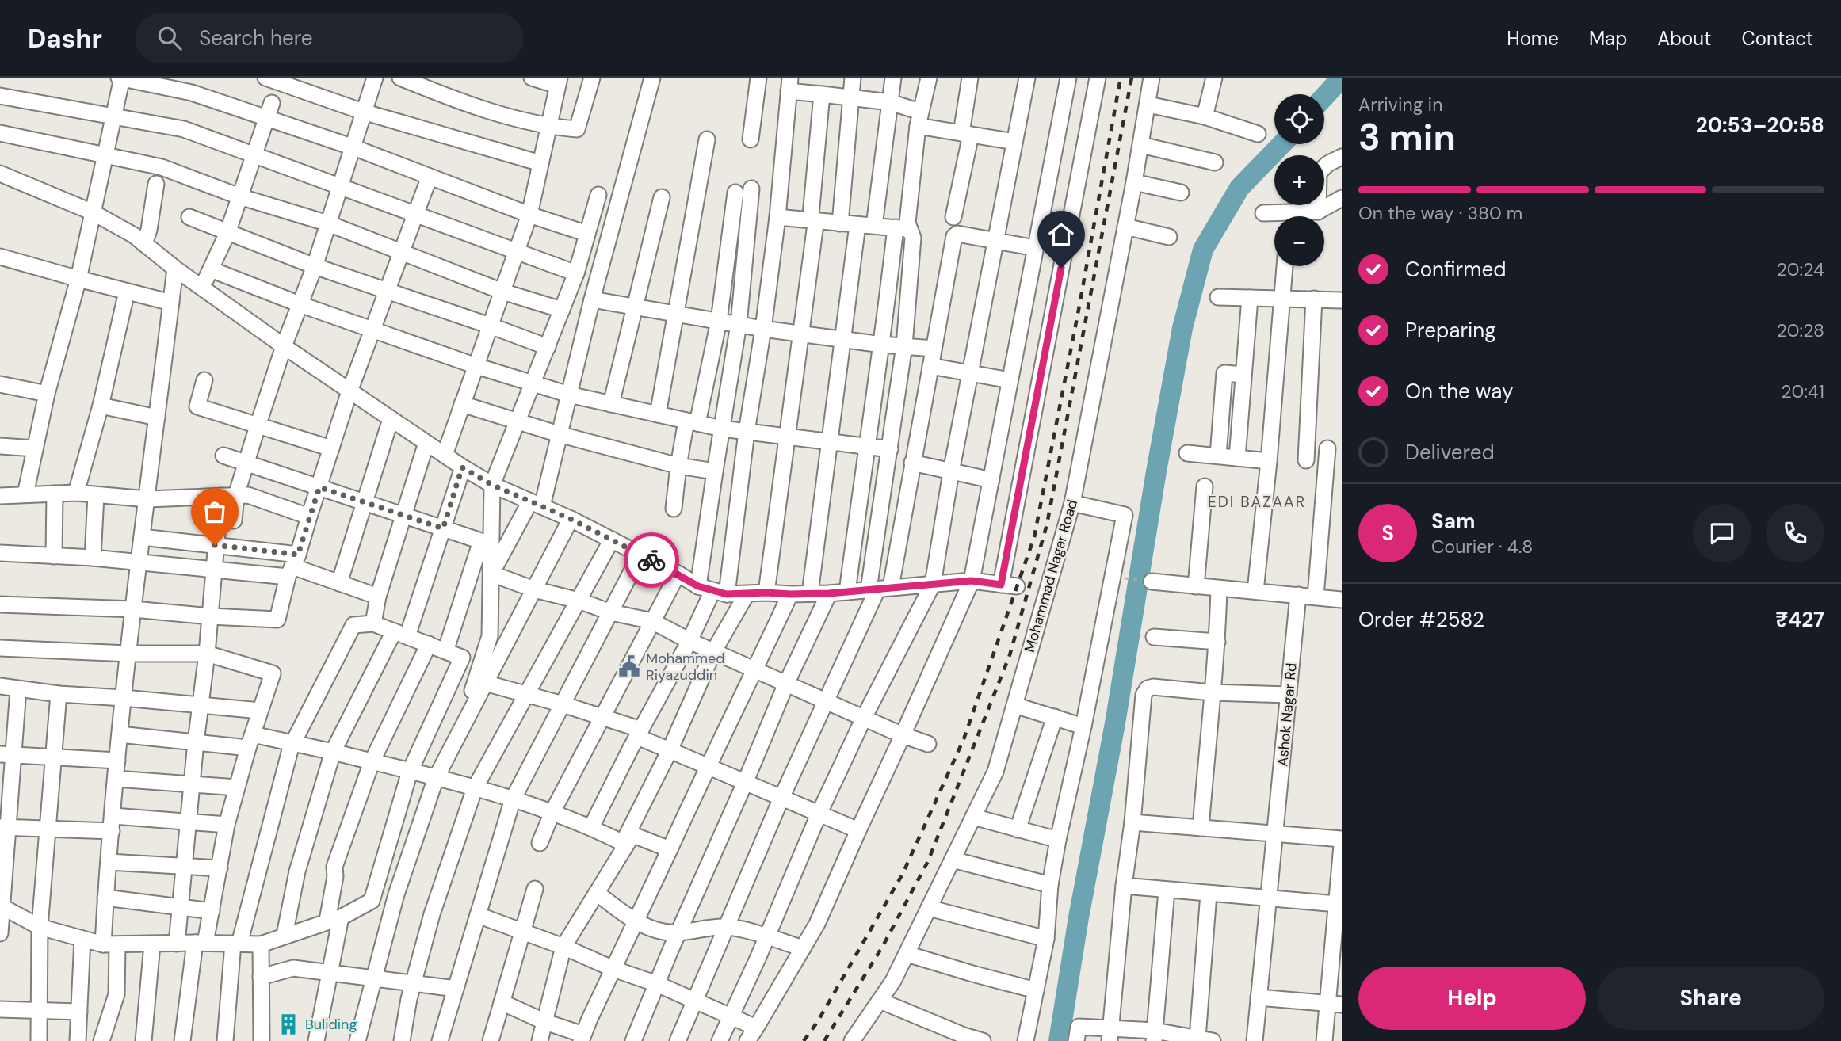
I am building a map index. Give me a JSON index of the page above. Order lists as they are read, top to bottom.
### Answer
{
  "streets": {
    "street": ["Mohammad Nagar Road", "Ashok Nagar Rd"]
  },
  "districts": ["EDI BAZAAR"],
  "places": {
    "public building": ["Mohammed Riyazuddin"],
    "building": ["Buliding"]
  },
  "page": {
    "header": "Dashr",
    "search": "Search here",
    "nav": [
      "Home",
      "Map",
      "About",
      "Contact"
    ],
    "heading": ["3 min", "Arriving in", "20:53–20:58"],
    "panel": [
      "Sam",
      "Courier · 4.8",
      "Order #2582",
      "₹427"
    ],
    "map_buttons": ["+", "−"],
    "bar": "On the way · 380 m",
    "list": [
      ["Confirmed", "20:24"],
      ["Preparing", "20:28"],
      ["On the way", "20:41"],
      "Delivered"
    ],
    "round": "S",
    "buttons": ["Help", "Share"]
  }
}
